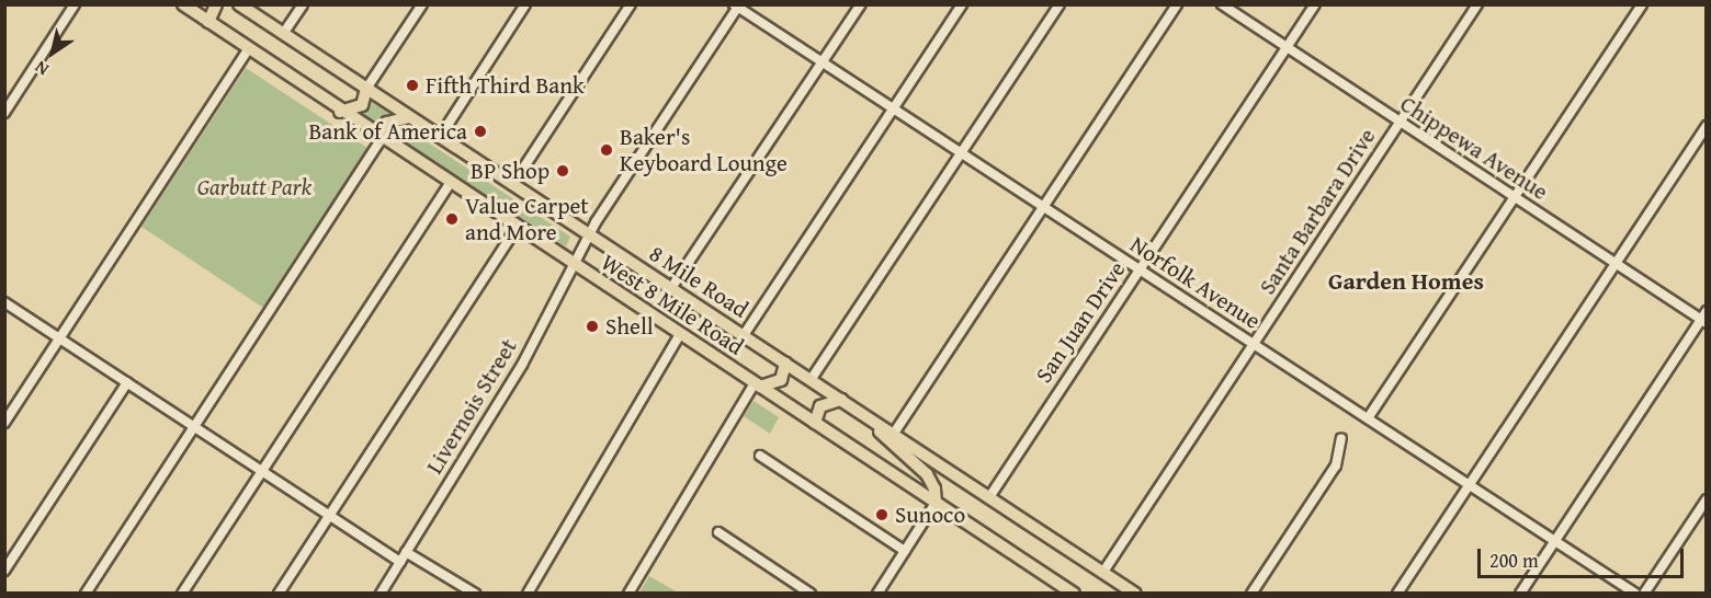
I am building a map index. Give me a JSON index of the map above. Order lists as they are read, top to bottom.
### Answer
{
  "streets": {
    "highway": ["8 Mile Road", "West 8 Mile Road"],
    "street": [
      "Chippewa Avenue",
      "Santa Barbara Drive",
      "Norfolk Avenue",
      "San Juan Drive",
      "Livernois Street"
    ]
  },
  "crossings": [
    ["Chippewa Avenue", "Santa Barbara Drive"],
    ["Chippewa Avenue", "San Juan Drive"],
    ["Santa Barbara Drive", "8 Mile Road"],
    ["Santa Barbara Drive", "Norfolk Avenue"],
    ["8 Mile Road", "San Juan Drive"],
    ["8 Mile Road", "Livernois Street"],
    ["Norfolk Avenue", "San Juan Drive"],
    ["Norfolk Avenue", "Livernois Street"],
    ["West 8 Mile Road", "Livernois Street"]
  ],
  "districts": ["Garden Homes"],
  "parks": ["Garbutt Park"],
  "places": [
    "Fifth Third Bank",
    "Bank of America",
    "Baker's Keyboard Lounge",
    "BP Shop",
    "Value Carpet and More",
    "Shell",
    "Sunoco"
  ],
  "scale_bar": "200 m",
  "north": "bottom left"
}
